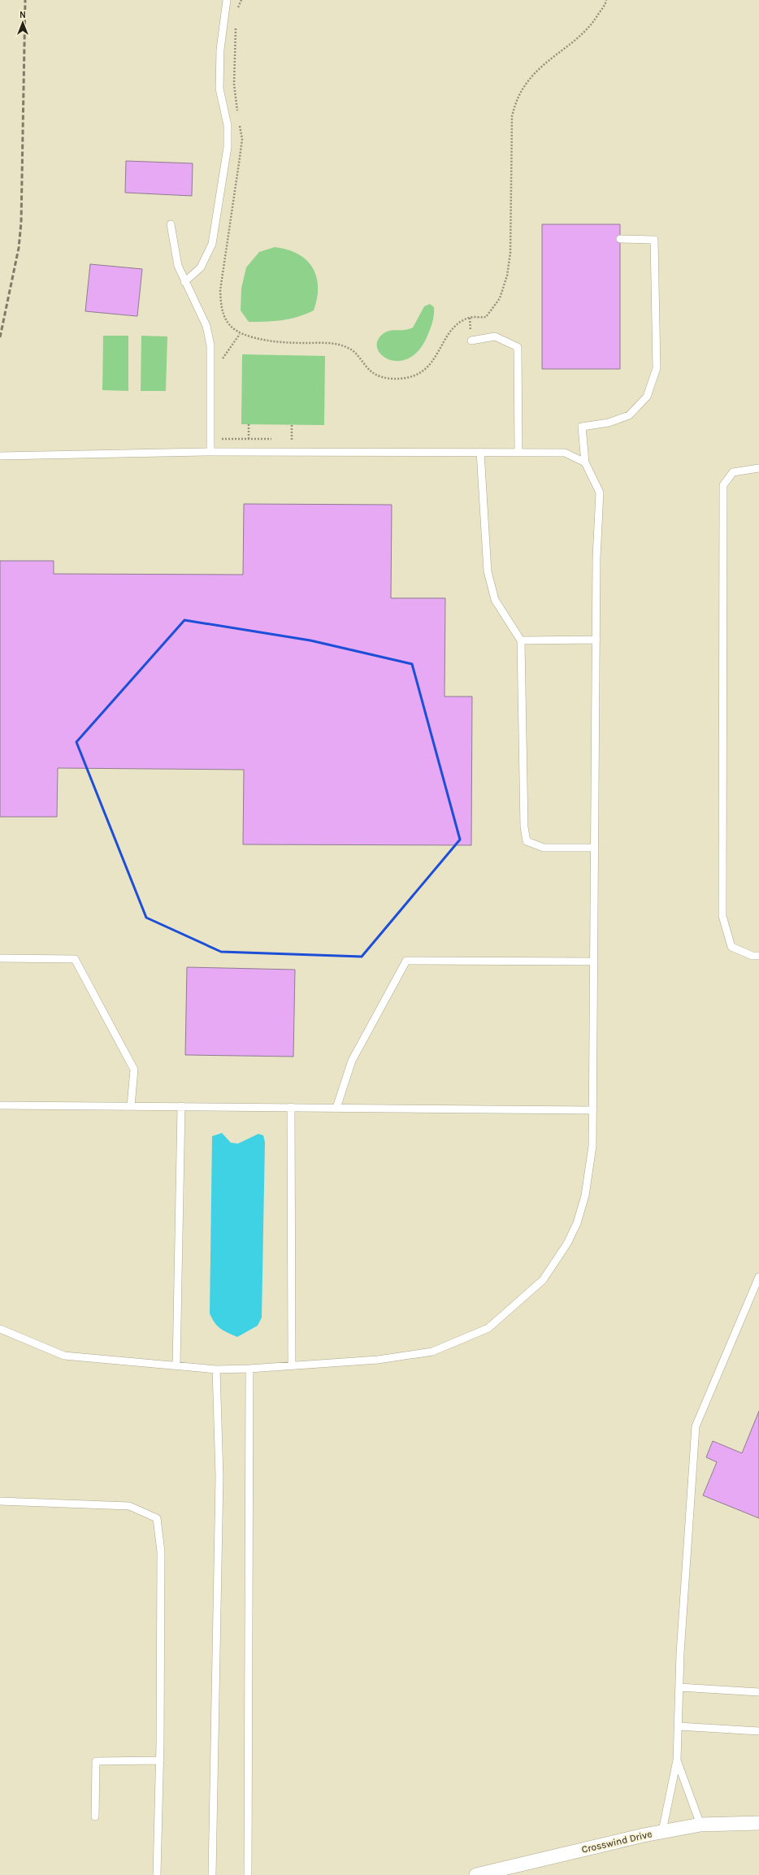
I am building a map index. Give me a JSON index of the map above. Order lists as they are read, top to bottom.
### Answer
{
  "streets": {
    "street": ["Crosswind Drive"]
  },
  "north": "top"
}
